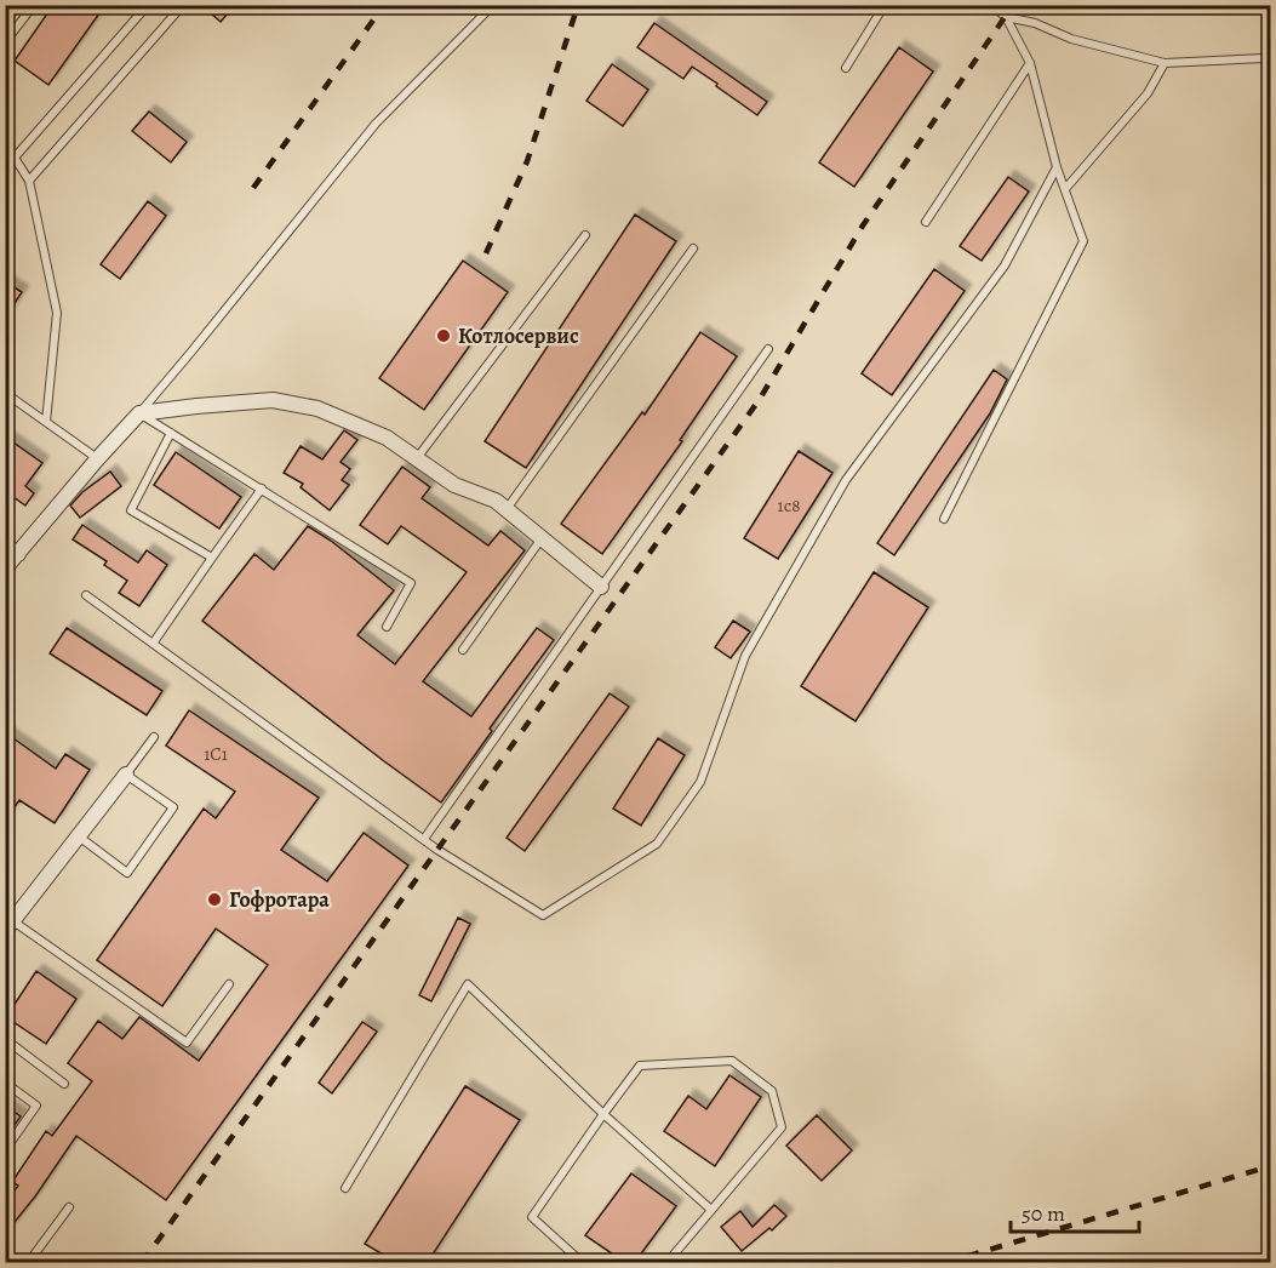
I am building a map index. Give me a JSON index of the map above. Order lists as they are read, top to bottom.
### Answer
{
  "places": ["Котлосервис", "Гофротара"],
  "house_numbers": ["1с8", "1С1"],
  "scale_bar": "50 m"
}
